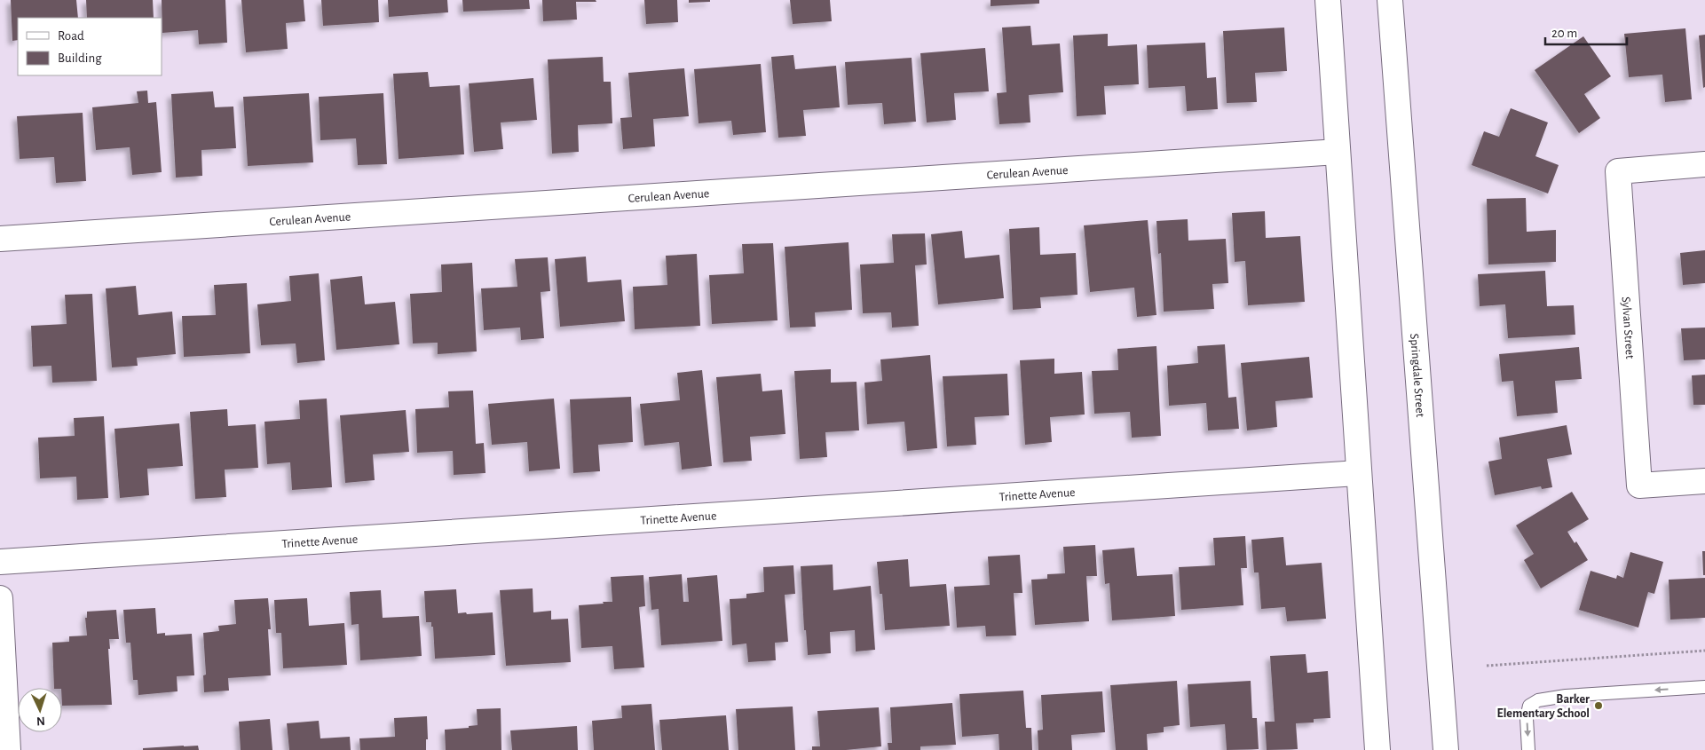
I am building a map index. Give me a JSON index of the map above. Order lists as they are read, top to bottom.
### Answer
{
  "streets": {
    "street": [
      "Cerulean Avenue",
      "Sylvan Street",
      "Springdale Street",
      "Trinette Avenue"
    ]
  },
  "places": ["Barker Elementary School"],
  "legend": ["Road", "Building"],
  "scale_bar": "20 m",
  "north": "bottom"
}
